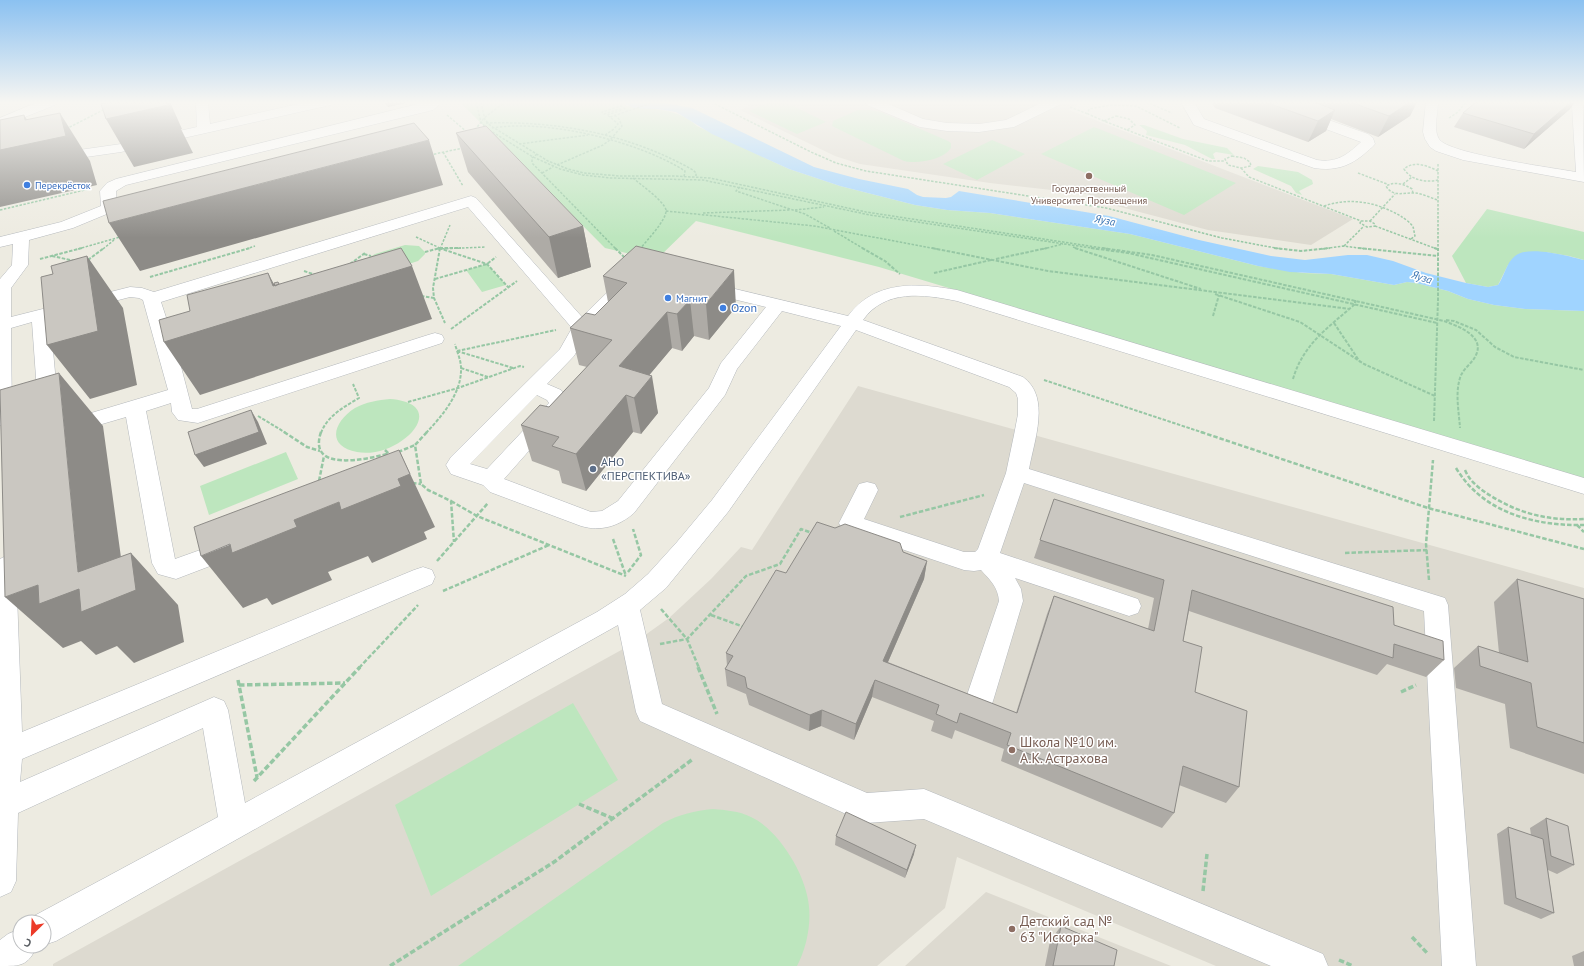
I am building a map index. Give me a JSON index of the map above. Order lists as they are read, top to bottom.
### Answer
{
  "water": ["Яуза"],
  "places": [
    "Государственный Университет Просвещения",
    "Перекрёсток",
    "Магнит",
    "Ozon",
    "АНО «ПЕРСПЕКТИВА»",
    "Школа №10 им. А.К. Астрахова",
    "Детский сад № 63 \"Искорка\""
  ],
  "north": "bottom left"
}
